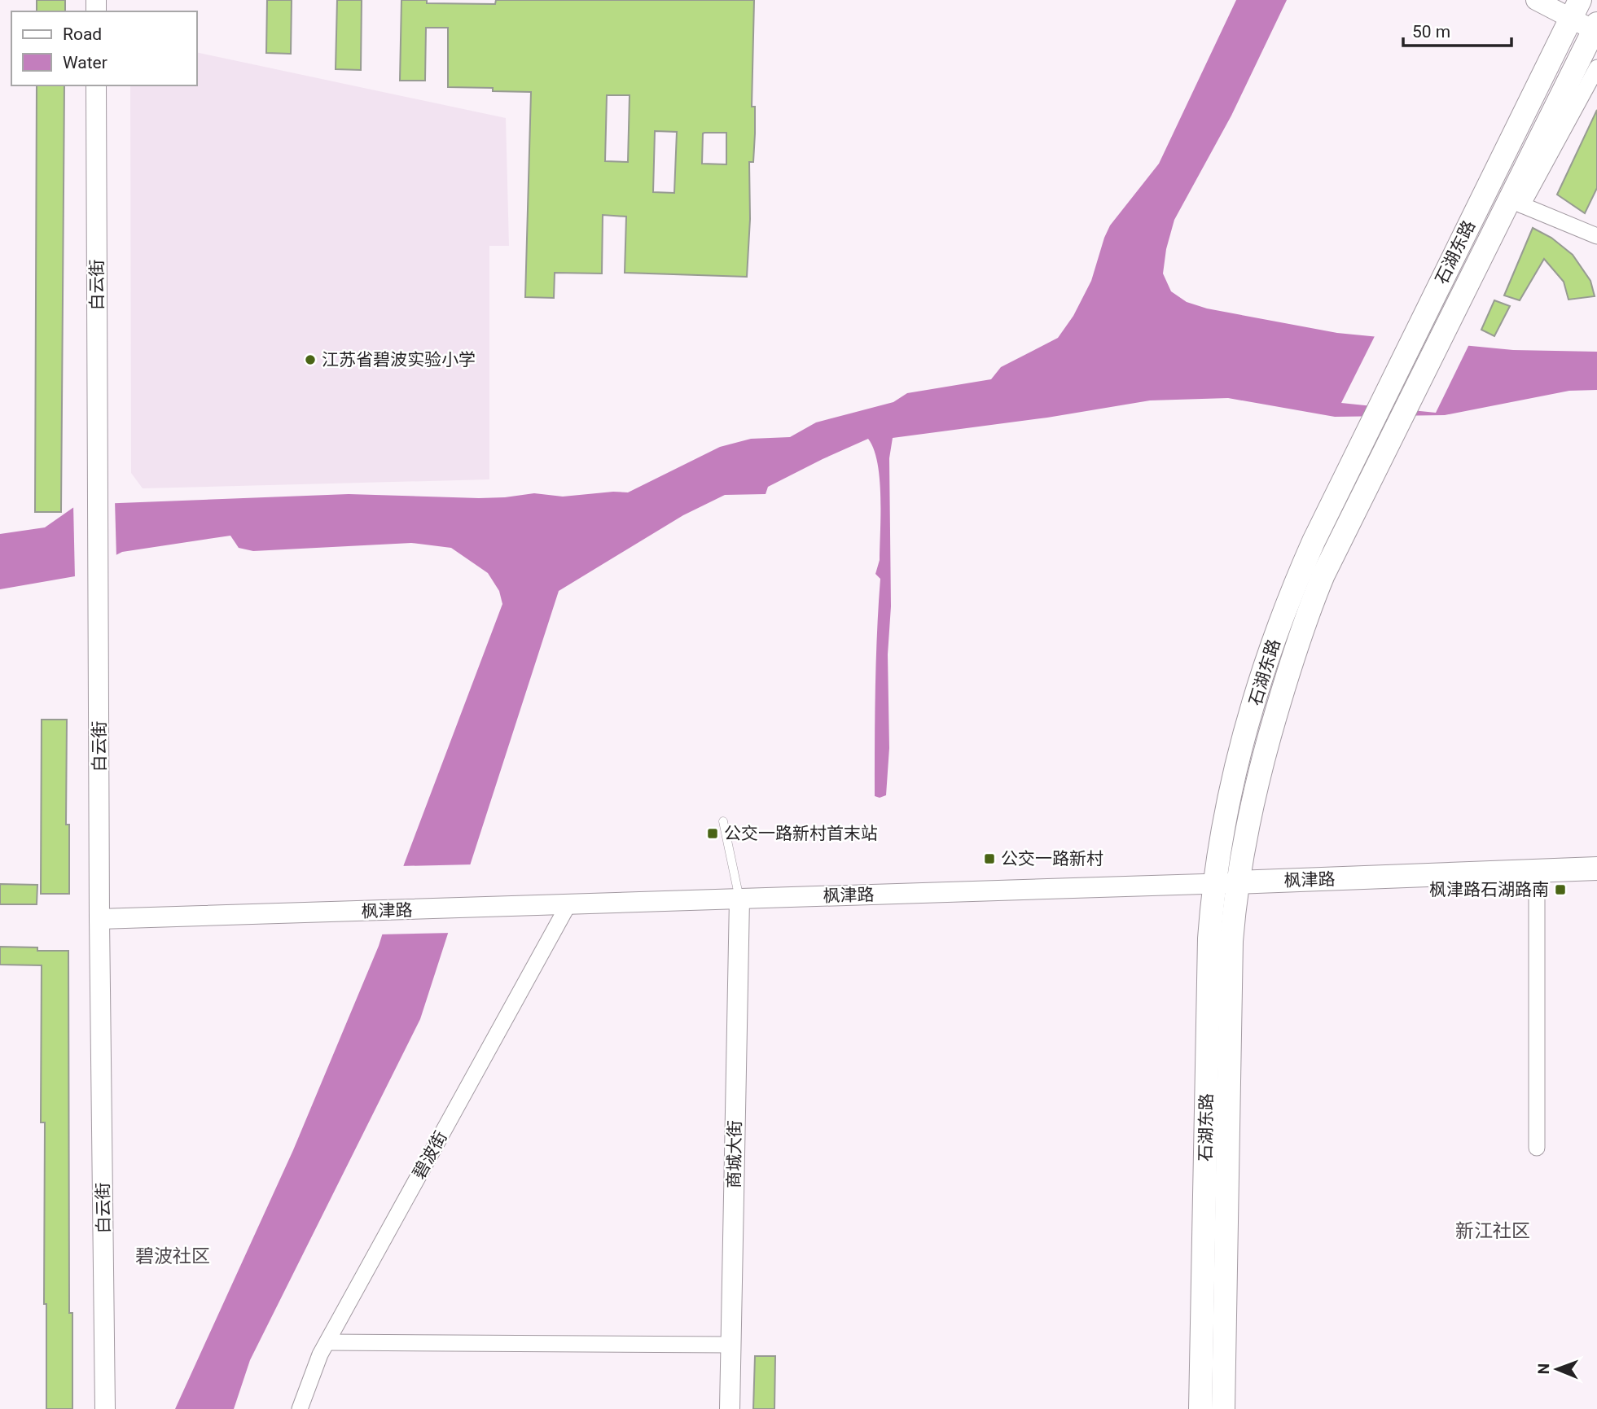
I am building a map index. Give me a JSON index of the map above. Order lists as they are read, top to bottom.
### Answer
{
  "streets": {
    "main road": ["石湖东路", "枫津路"],
    "street": ["白云街", "商城大街", "碧波街"]
  },
  "crossings": [
    ["石湖东路", "枫津路"],
    ["白云街", "枫津路"],
    ["枫津路", "商城大街"],
    ["枫津路", "碧波街"]
  ],
  "districts": ["新江社区", "碧波社区"],
  "places": {
    "other": ["江苏省碧波实验小学"],
    "transit": ["公交一路新村首末站", "公交一路新村", "枫津路石湖路南"]
  },
  "legend": ["Road", "Water"],
  "scale_bar": "50 m",
  "north": "left"
}
